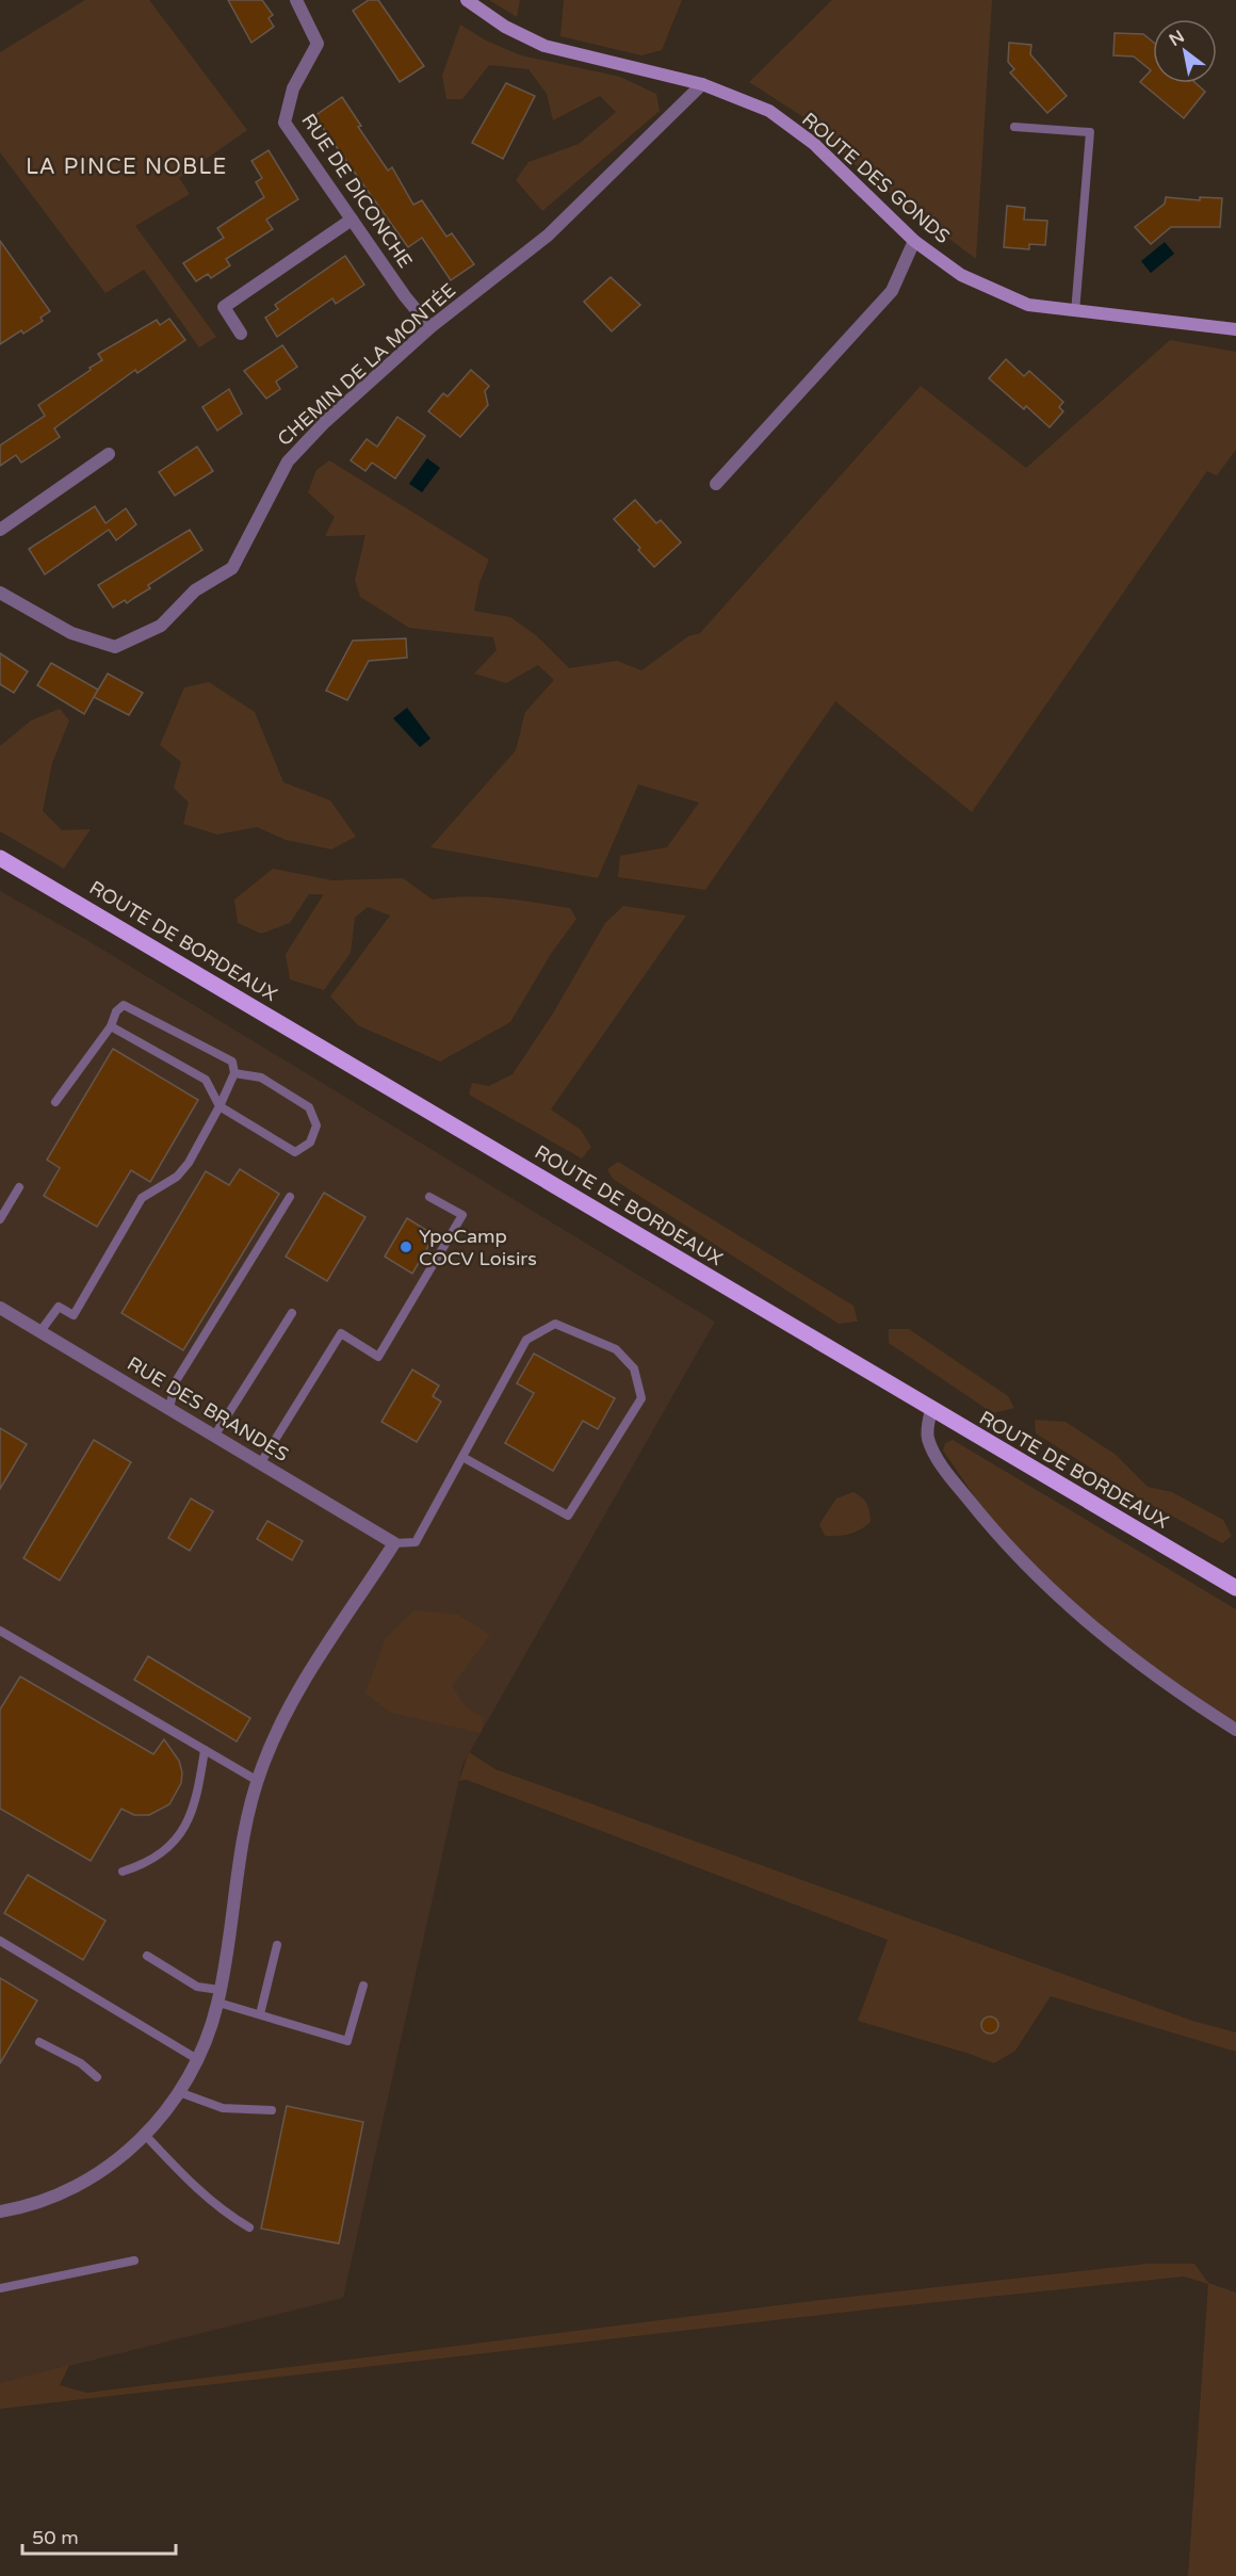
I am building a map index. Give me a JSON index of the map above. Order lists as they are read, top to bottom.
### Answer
{
  "streets": {
    "main road": ["ROUTE DE BORDEAUX"],
    "street": [
      "ROUTE DES GONDS",
      "RUE DE DICONCHE",
      "CHEMIN DE LA MONTÉE",
      "RUE DES BRANDES"
    ]
  },
  "crossings": [
    ["ROUTE DES GONDS", "CHEMIN DE LA MONTÉE"],
    ["RUE DE DICONCHE", "CHEMIN DE LA MONTÉE"]
  ],
  "districts": ["LA PINCE NOBLE"],
  "places": ["YpoCamp COCV Loisirs"],
  "scale_bar": "50 m",
  "north": "top left"
}
